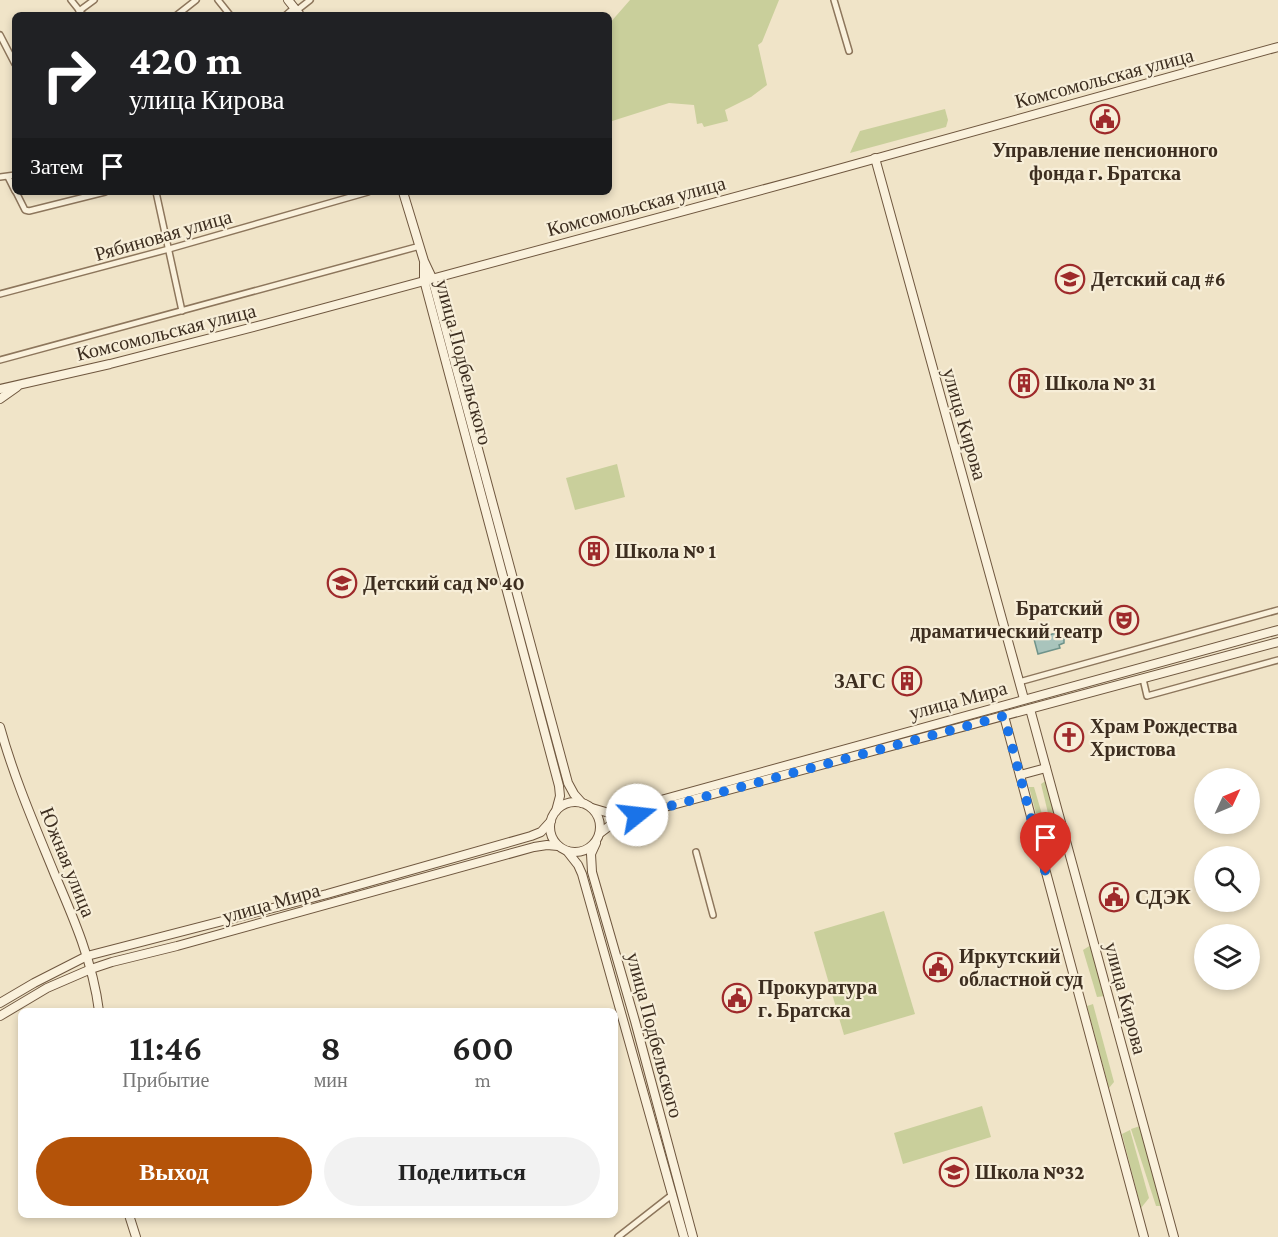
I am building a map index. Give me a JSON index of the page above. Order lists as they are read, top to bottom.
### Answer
{
  "streets": {
    "main road": [
      "Комсомольская улица",
      "улица Подбельского",
      "улица Кирова",
      "улица Мира",
      "Южная улица"
    ],
    "street": ["Рябиновая улица"]
  },
  "crossings": [
    ["Комсомольская улица", "улица Подбельского"],
    ["Комсомольская улица", "улица Кирова"],
    ["улица Подбельского", "улица Мира"],
    ["улица Кирова", "улица Мира"],
    ["улица Мира", "Южная улица"]
  ],
  "places": {
    "public building": [
      "Управление пенсионного фонда г. Братска",
      "СДЭК",
      "Иркутский областной суд",
      "Прокуратура г. Братска"
    ],
    "school or university": ["Детский сад #6", "Детский сад № 40", "Школа №32"],
    "building": ["Школа № 31", "Школа № 1", "ЗАГС"],
    "theatre": ["Братский драматический театр"],
    "church": ["Храм Рождества Христова"]
  },
  "north": "top right",
  "page": {
    "turn": ["420 m", "улица Кирова"],
    "then": "Затем",
    "eta": [
      "11:46",
      "Прибытие",
      "8",
      "мин",
      "600",
      "m"
    ],
    "buttons": ["Выход", "Поделиться"]
  }
}
